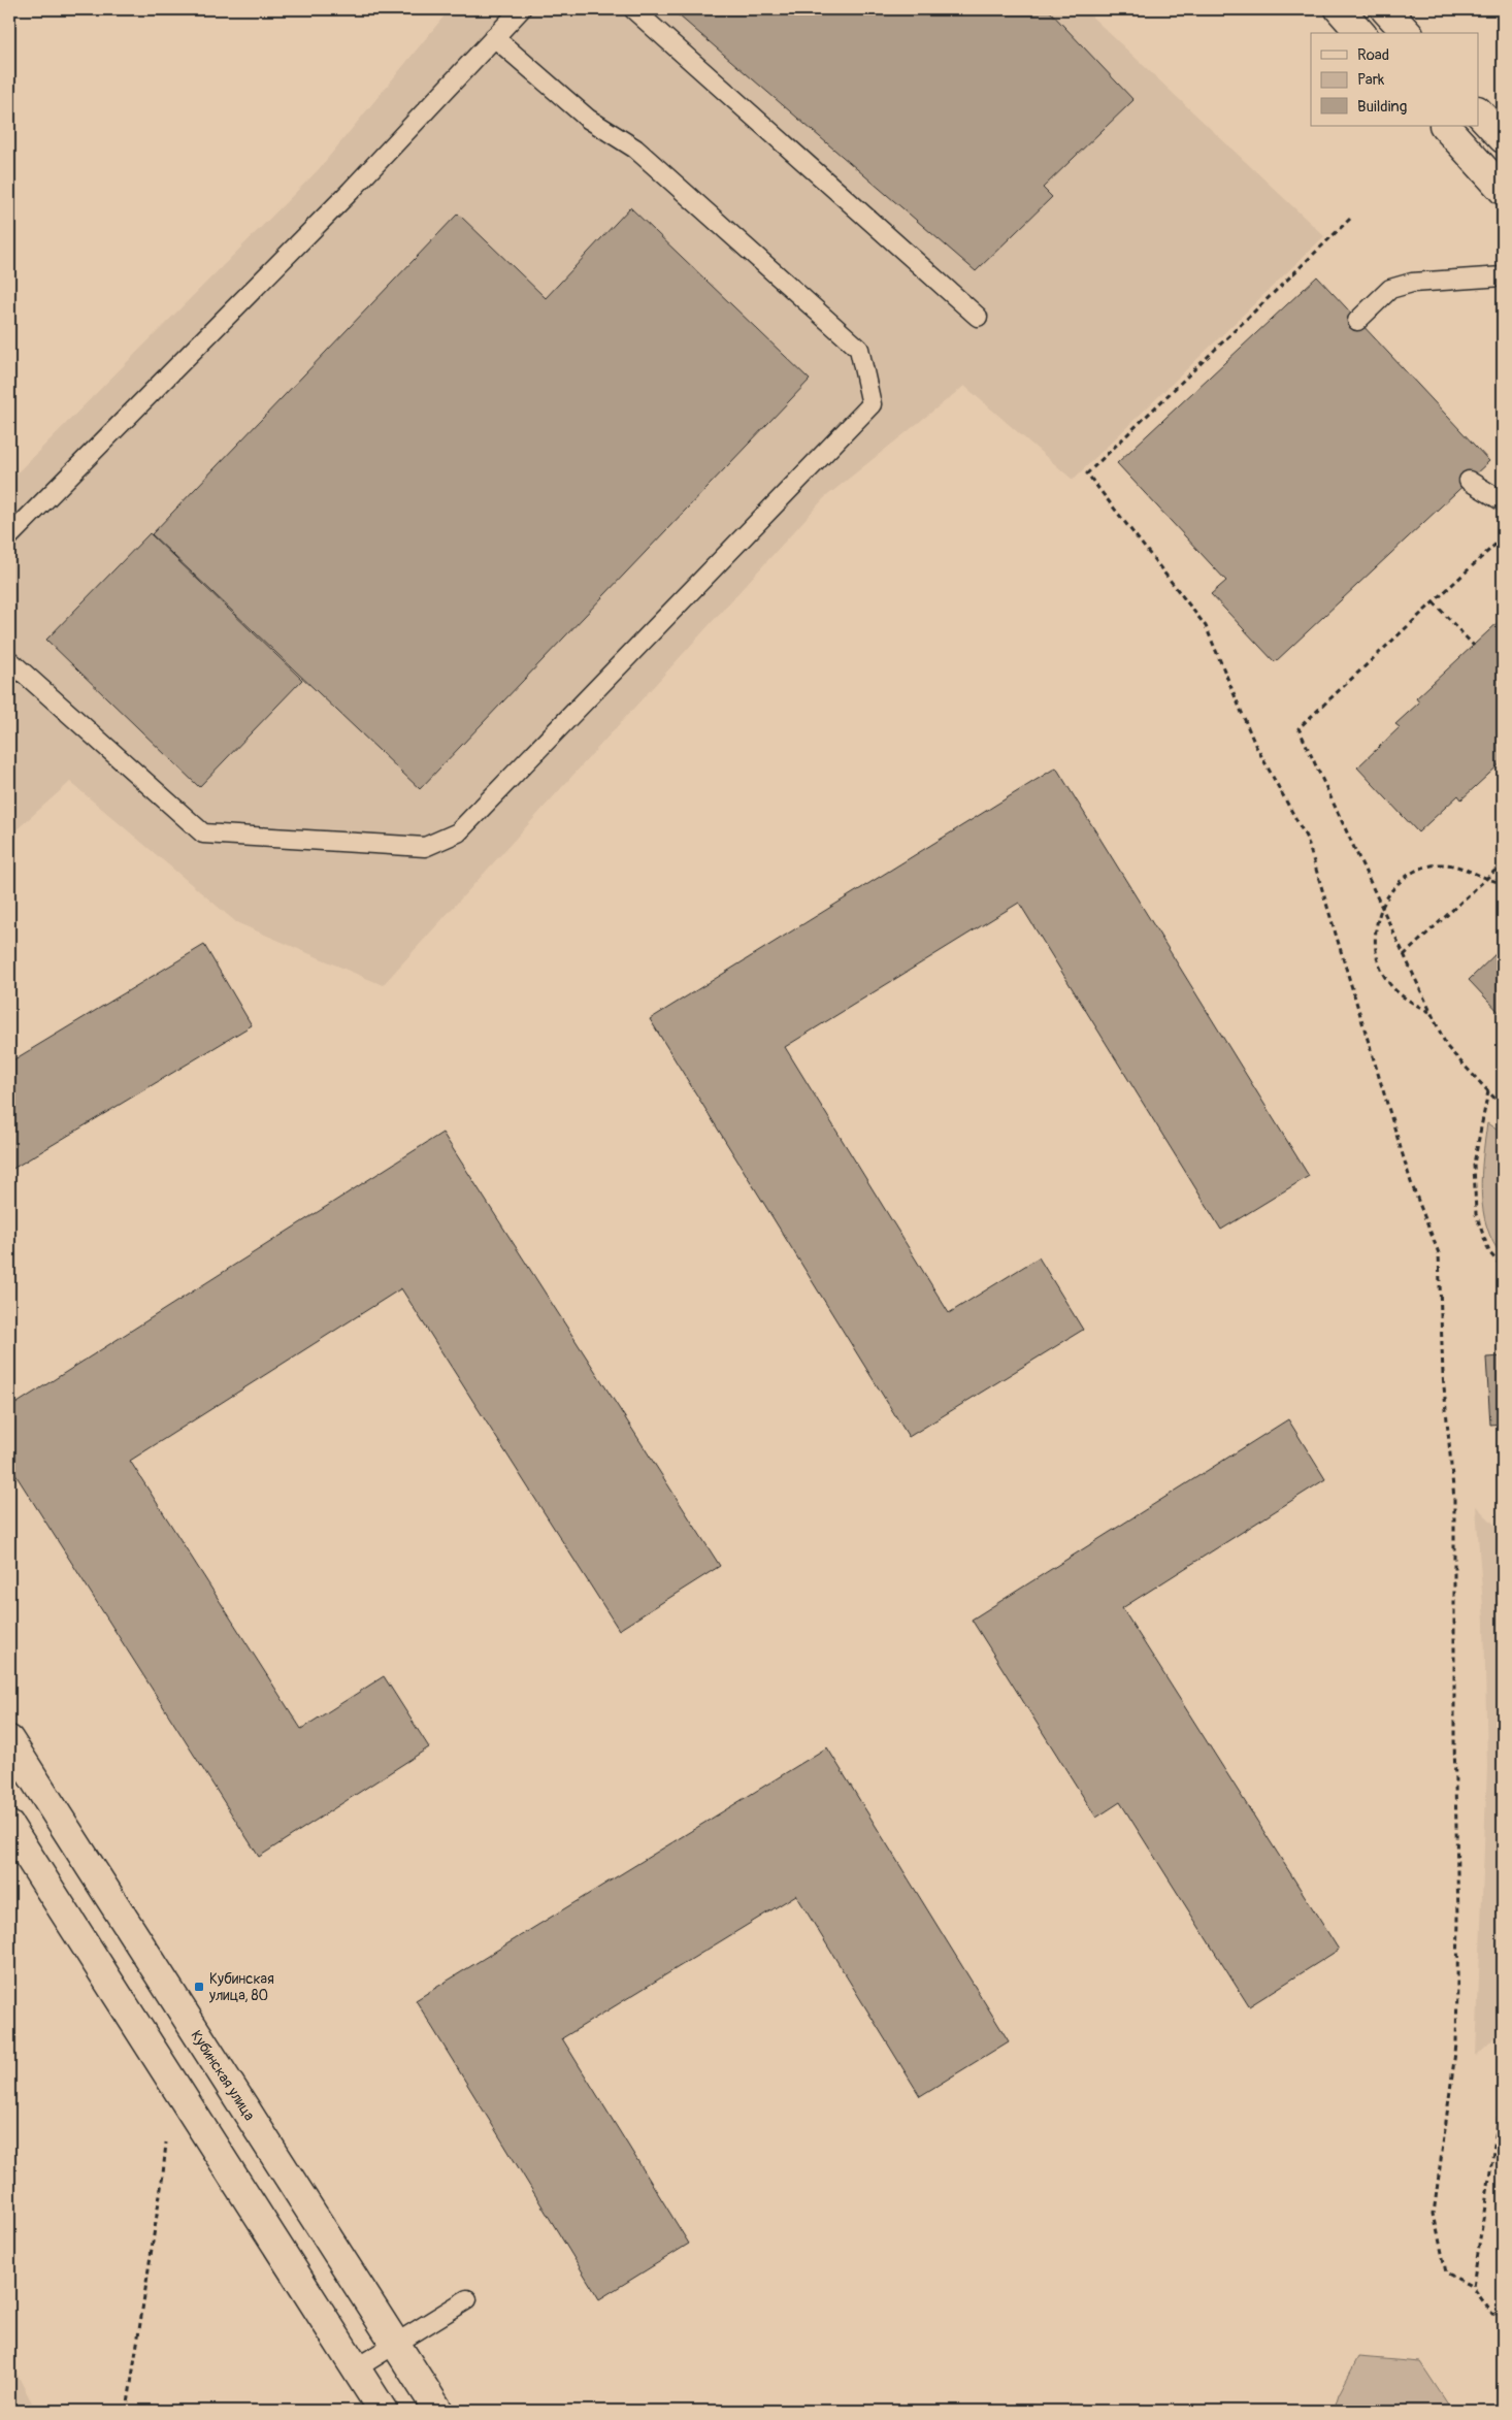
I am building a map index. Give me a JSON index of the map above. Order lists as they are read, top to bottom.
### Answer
{
  "streets": {
    "main road": ["Кубинская улица"]
  },
  "places": {
    "transit": ["Кубинская улица, 80"]
  },
  "legend": ["Road", "Park", "Building"]
}
